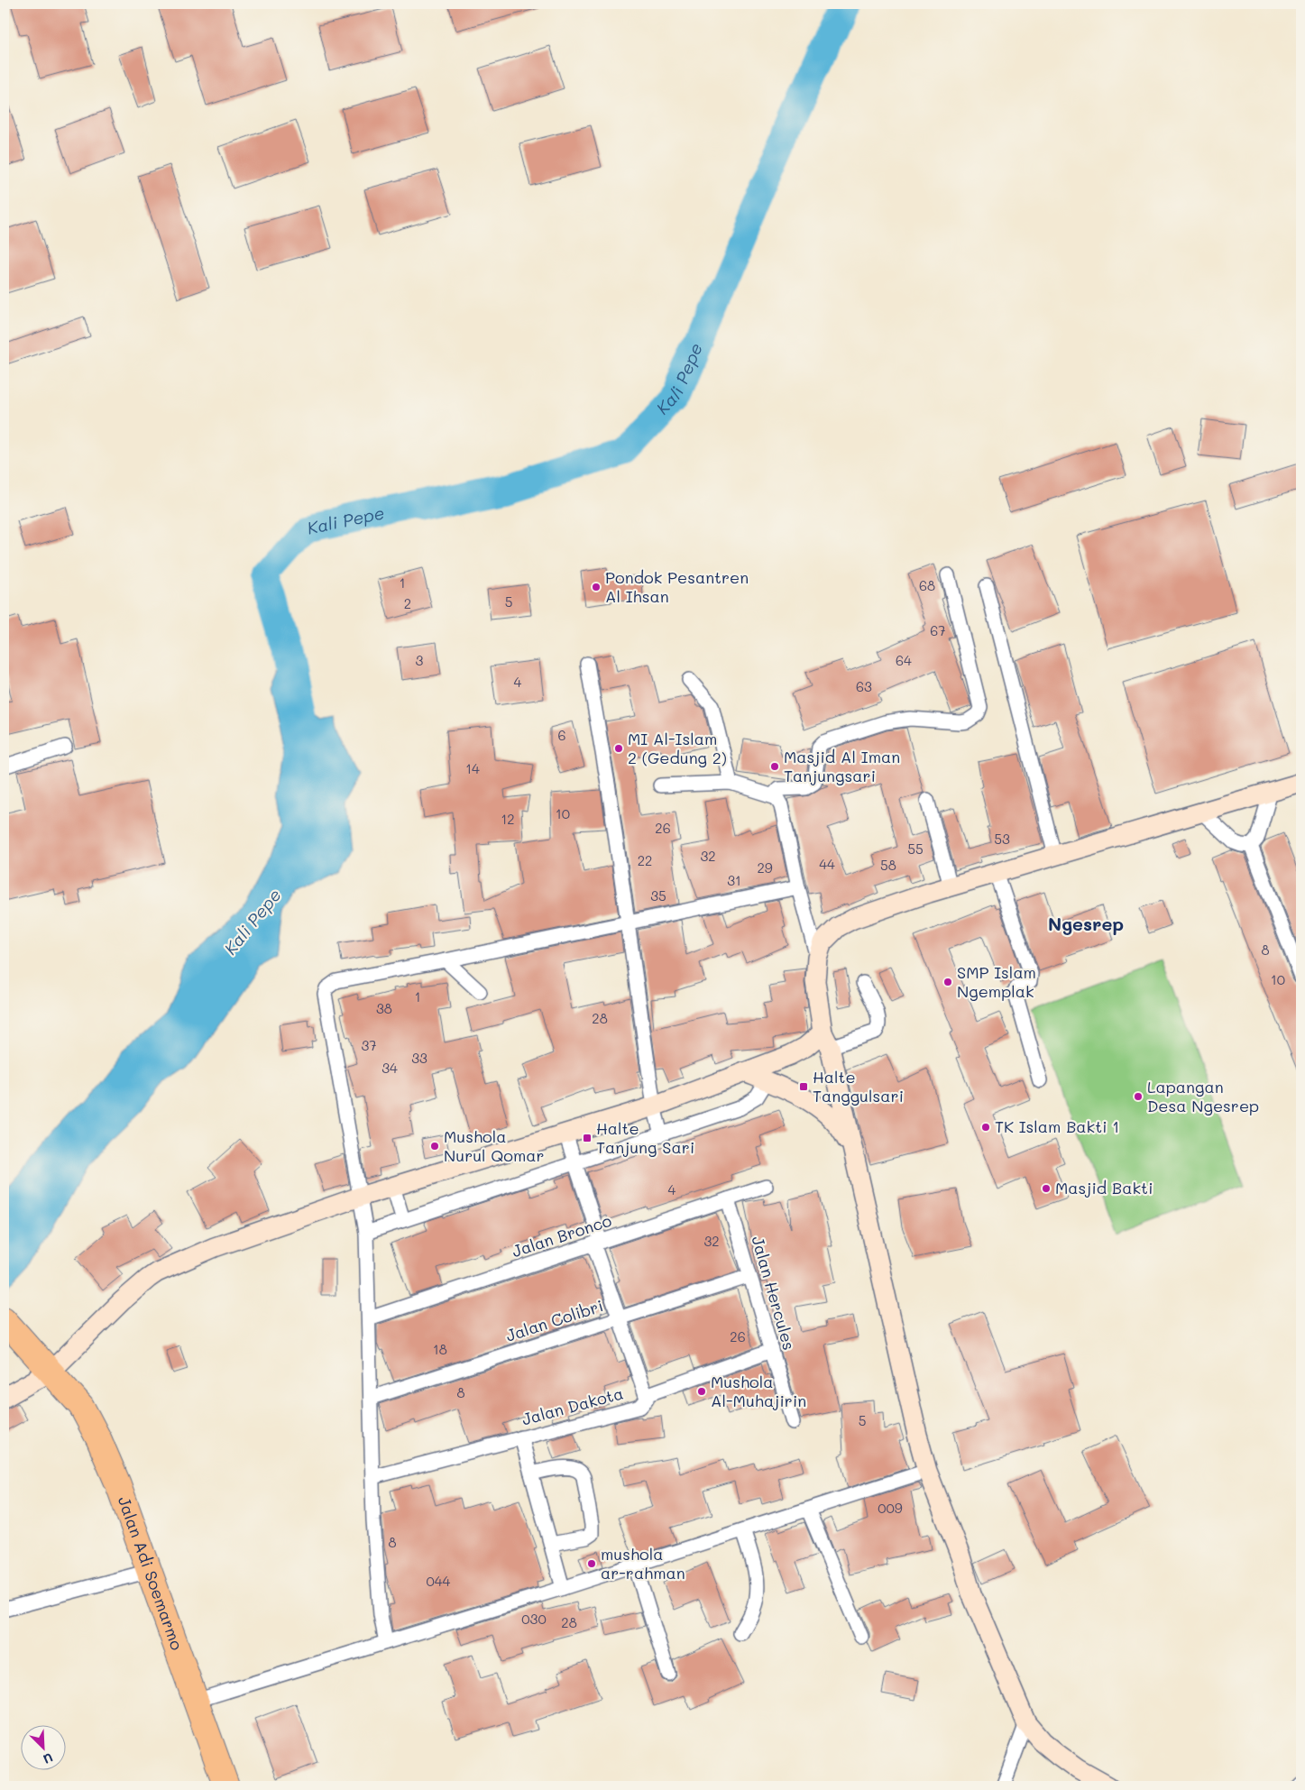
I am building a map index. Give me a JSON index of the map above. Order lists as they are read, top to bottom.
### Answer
{
  "streets": {
    "highway": ["Jalan Adi Soemarmo"],
    "street": [
      "Jalan Bronco",
      "Jalan Hercules",
      "Jalan Colibri",
      "Jalan Dakota"
    ]
  },
  "crossings": [
    ["Jalan Bronco", "Jalan Hercules"],
    ["Jalan Hercules", "Jalan Colibri"],
    ["Jalan Hercules", "Jalan Dakota"]
  ],
  "districts": ["Ngesrep"],
  "water": ["Kali Pepe"],
  "places": {
    "other": [
      "Pondok Pesantren Al Ihsan",
      "MI Al-Islam 2 (Gedung 2)",
      "Masjid Al Iman Tanjungsari",
      "SMP Islam Ngemplak",
      "Lapangan Desa Ngesrep",
      "TK Islam Bakti 1",
      "Mushola Nurul Qomar",
      "Masjid Bakti",
      "Mushola Al-Muhajirin",
      "mushola ar-rahman"
    ],
    "transit": ["Halte Tanggulsari", "Halte Tanjung Sari"]
  },
  "house_numbers": [
    "1",
    "68",
    "5",
    "2",
    "67",
    "3",
    "64",
    "4",
    "63",
    "6",
    "14",
    "10",
    "12",
    "26",
    "53",
    "55",
    "32",
    "22",
    "44",
    "58",
    "29",
    "31",
    "35",
    "8",
    "10",
    "1",
    "38",
    "28",
    "37",
    "33",
    "34",
    "4",
    "32",
    "26",
    "18",
    "8",
    "5",
    "009",
    "8",
    "044",
    "030",
    "28"
  ],
  "north": "bottom right"
}
